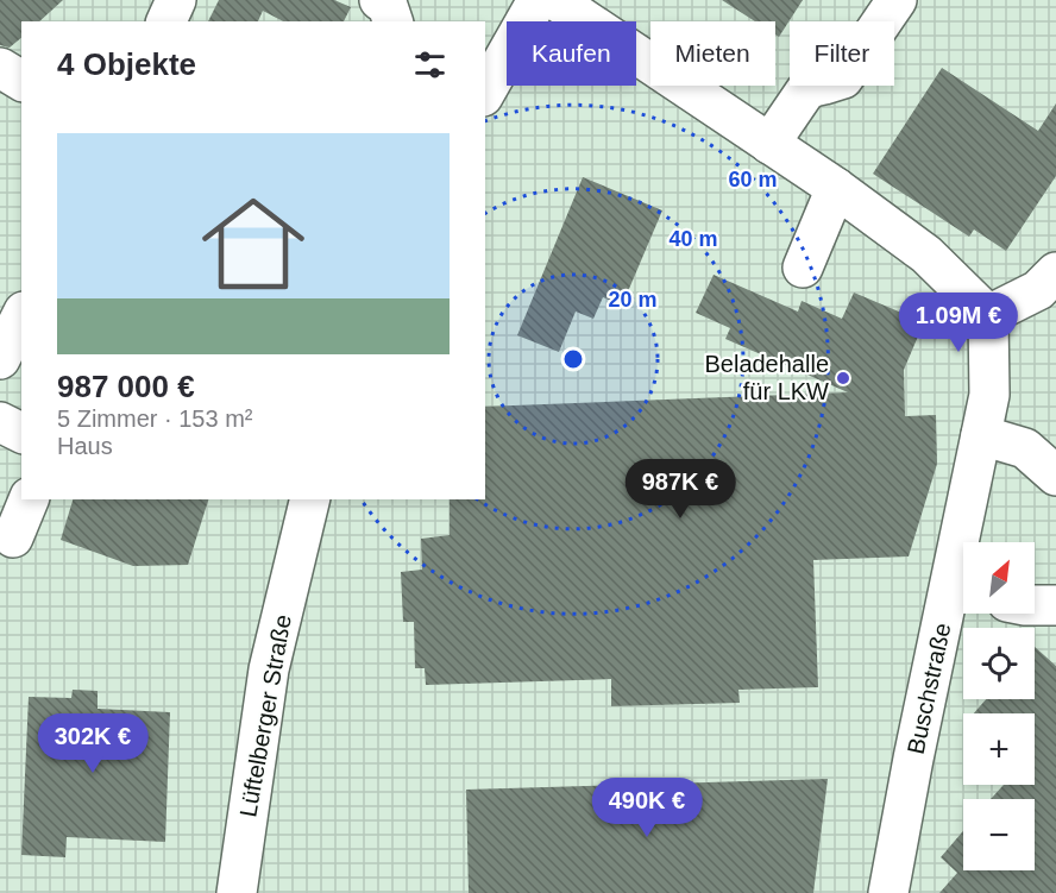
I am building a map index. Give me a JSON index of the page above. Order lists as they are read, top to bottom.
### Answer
{
  "streets": {
    "street": ["Buschstraße", "Lüftelberger Straße"]
  },
  "places": ["Beladehalle für LKW"],
  "north": "top right",
  "page": {
    "chip": ["Kaufen", "Mieten", "Filter"],
    "heading": "4 Objekte",
    "list": [
      {
        "name": "987 000 €",
        "note": "5 Zimmer · 153 m² · Haus"
      }
    ],
    "price": [
      "1.09M €",
      "987K €",
      "302K €",
      "490K €"
    ],
    "map_buttons": ["+", "−"]
  },
  "rings": ["60 m", "40 m", "20 m"]
}
